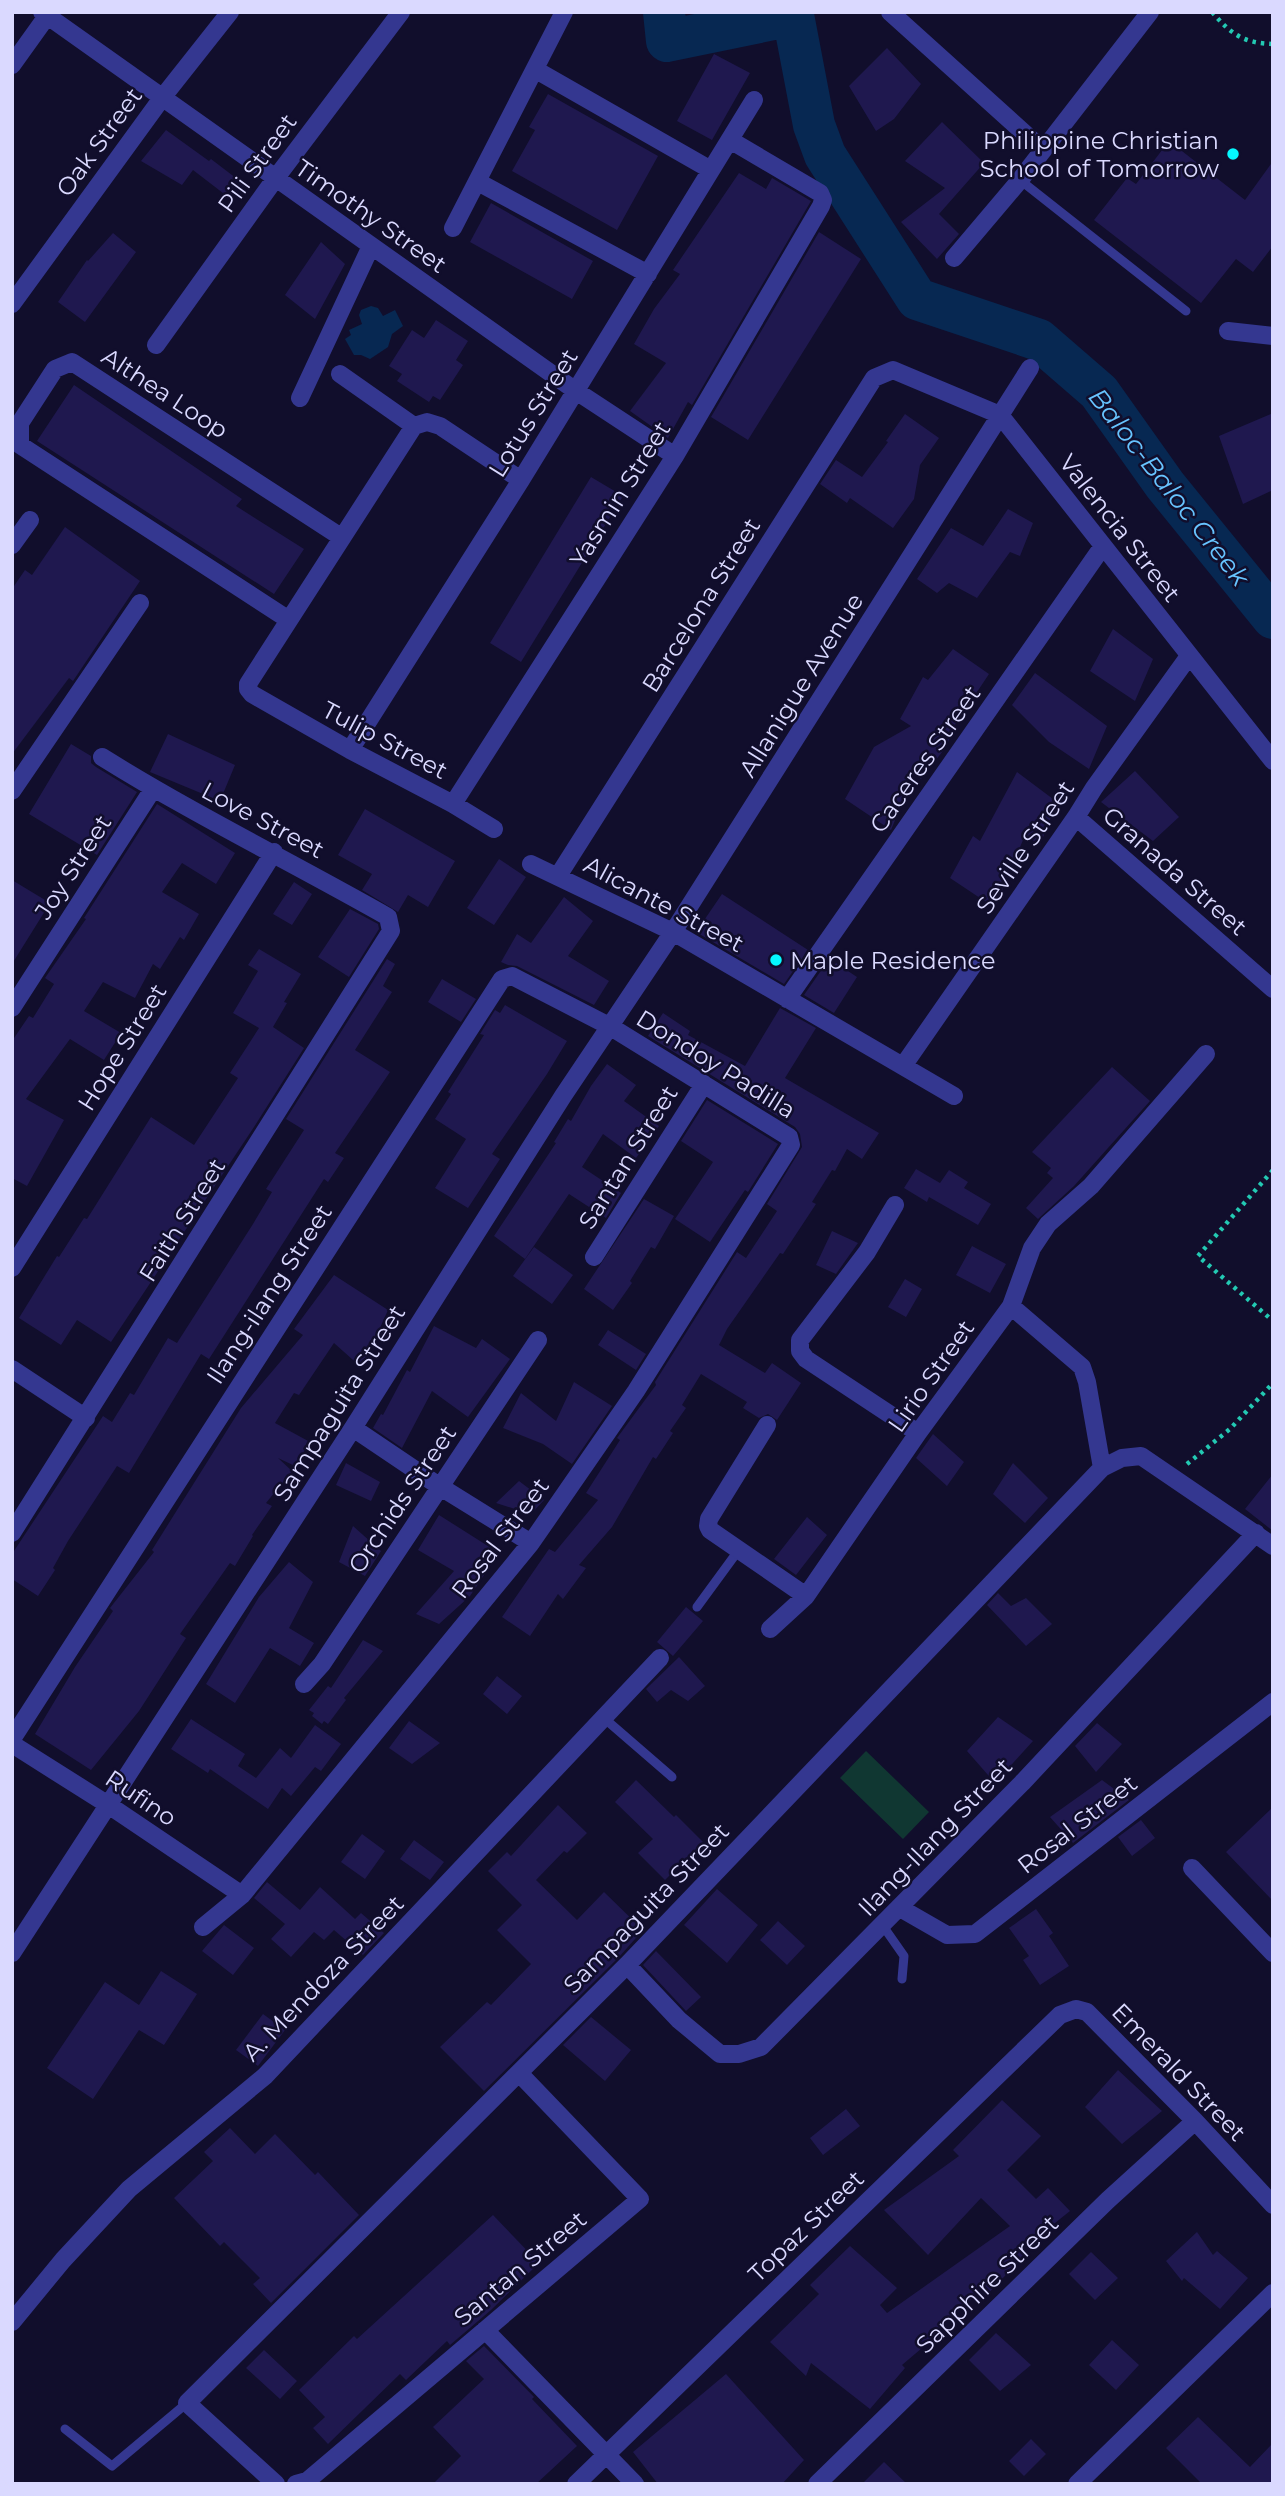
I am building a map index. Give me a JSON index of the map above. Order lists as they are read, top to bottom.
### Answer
{
  "streets": {
    "street": [
      "Oak Street",
      "Pili Street",
      "Timothy Street",
      "Althea Loop",
      "Lotus Street",
      "Yasmin Street",
      "Valencia Street",
      "Barcelona Street",
      "Allanigue Avenue",
      "Tulip Street",
      "Caceres Street",
      "Love Street",
      "Seville Street",
      "Joy Street",
      "Granada Street",
      "Alicante Street",
      "Hope Street",
      "Dondoy Padilla",
      "Santan Street",
      "Faith Street",
      "Ilang-ilang Street",
      "Lirio Street",
      "Sampaguita Street",
      "Orchids Street",
      "Rosal Street",
      "Rufino",
      "Ilang-Ilang Street",
      "A. Mendoza Street",
      "Emerald Street",
      "Topaz Street",
      "Sapphire Street"
    ]
  },
  "crossings": [
    ["Oak Street", "Timothy Street"],
    ["Pili Street", "Timothy Street"],
    ["Timothy Street", "Lotus Street"],
    ["Timothy Street", "Yasmin Street"],
    ["Althea Loop", "Tulip Street"],
    ["Lotus Street", "Yasmin Street"],
    ["Lotus Street", "Tulip Street"],
    ["Yasmin Street", "Tulip Street"],
    ["Valencia Street", "Barcelona Street"],
    ["Valencia Street", "Allanigue Avenue"],
    ["Valencia Street", "Caceres Street"],
    ["Valencia Street", "Seville Street"],
    ["Barcelona Street", "Alicante Street"],
    ["Allanigue Avenue", "Alicante Street"],
    ["Allanigue Avenue", "Dondoy Padilla"],
    ["Allanigue Avenue", "Ilang-ilang Street"],
    ["Allanigue Avenue", "Sampaguita Street"],
    ["Caceres Street", "Alicante Street"],
    ["Love Street", "Joy Street"],
    ["Love Street", "Hope Street"],
    ["Love Street", "Faith Street"],
    ["Seville Street", "Granada Street"],
    ["Seville Street", "Alicante Street"],
    ["Dondoy Padilla", "Santan Street"],
    ["Dondoy Padilla", "Ilang-ilang Street"],
    ["Dondoy Padilla", "Sampaguita Street"],
    ["Dondoy Padilla", "Rosal Street"],
    ["Santan Street", "Sampaguita Street"],
    ["Ilang-ilang Street", "Sampaguita Street"],
    ["Ilang-ilang Street", "Rufino"],
    ["Sampaguita Street", "Rufino"],
    ["Sampaguita Street", "Ilang-Ilang Street"],
    ["Rosal Street", "Rufino"],
    ["Rosal Street", "Ilang-Ilang Street"],
    ["Emerald Street", "Topaz Street"],
    ["Emerald Street", "Sapphire Street"]
  ],
  "water": ["Baloc-Baloc Creek"],
  "places": ["Philippine Christian School of Tomorrow", "Maple Residence"]
}
